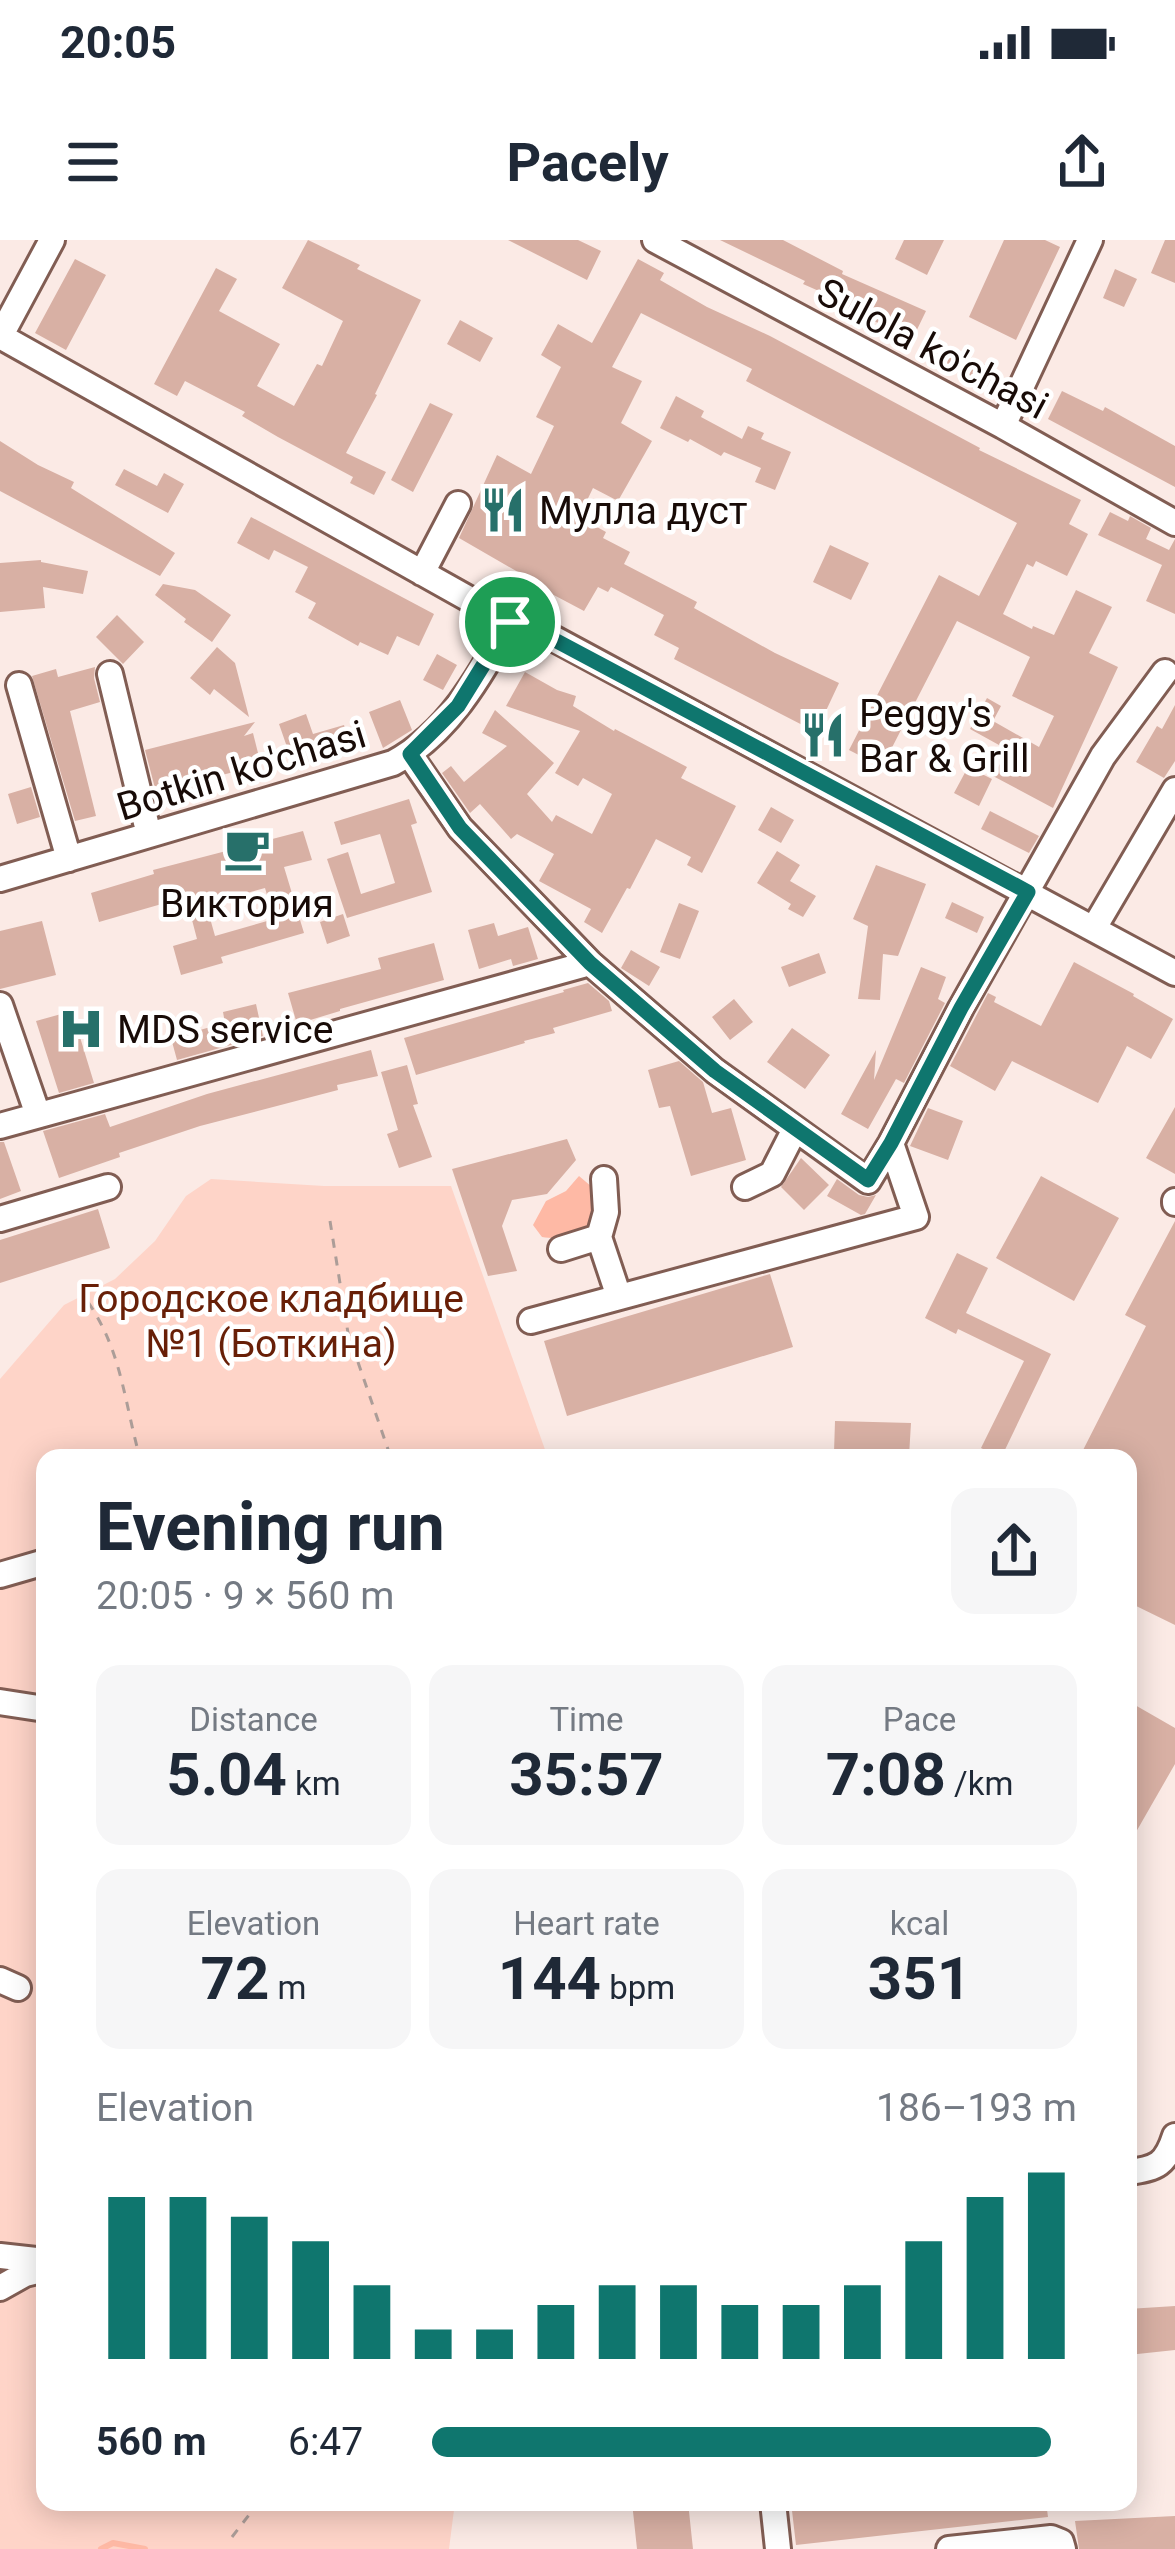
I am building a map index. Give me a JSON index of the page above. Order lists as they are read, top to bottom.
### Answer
{
  "streets": {
    "street": ["Sulola ko'chasi", "Botkin ko'chasi"]
  },
  "parks": ["Городское кладбище №1 (Боткина)"],
  "places": {
    "restaurant": ["Мулла дуст", "Peggy's Bar & Grill"],
    "cafe": ["Виктория"],
    "hospital": ["MDS service"]
  },
  "page": {
    "status": "20:05",
    "header": "Pacely",
    "heading": ["Evening run", "20:05 · 9 × 560 m"],
    "stats": [
      ["Distance", "5.04 km"],
      ["Time", "35:57"],
      ["Pace", "7:08 /km"],
      ["Elevation", "72 m"],
      ["Heart rate", "144 bpm"],
      ["kcal", "351"]
    ],
    "chart": ["Elevation", "186–193 m"],
    "list": [
      {
        "name": "560 m",
        "note": "6:47"
      }
    ]
  }
}
